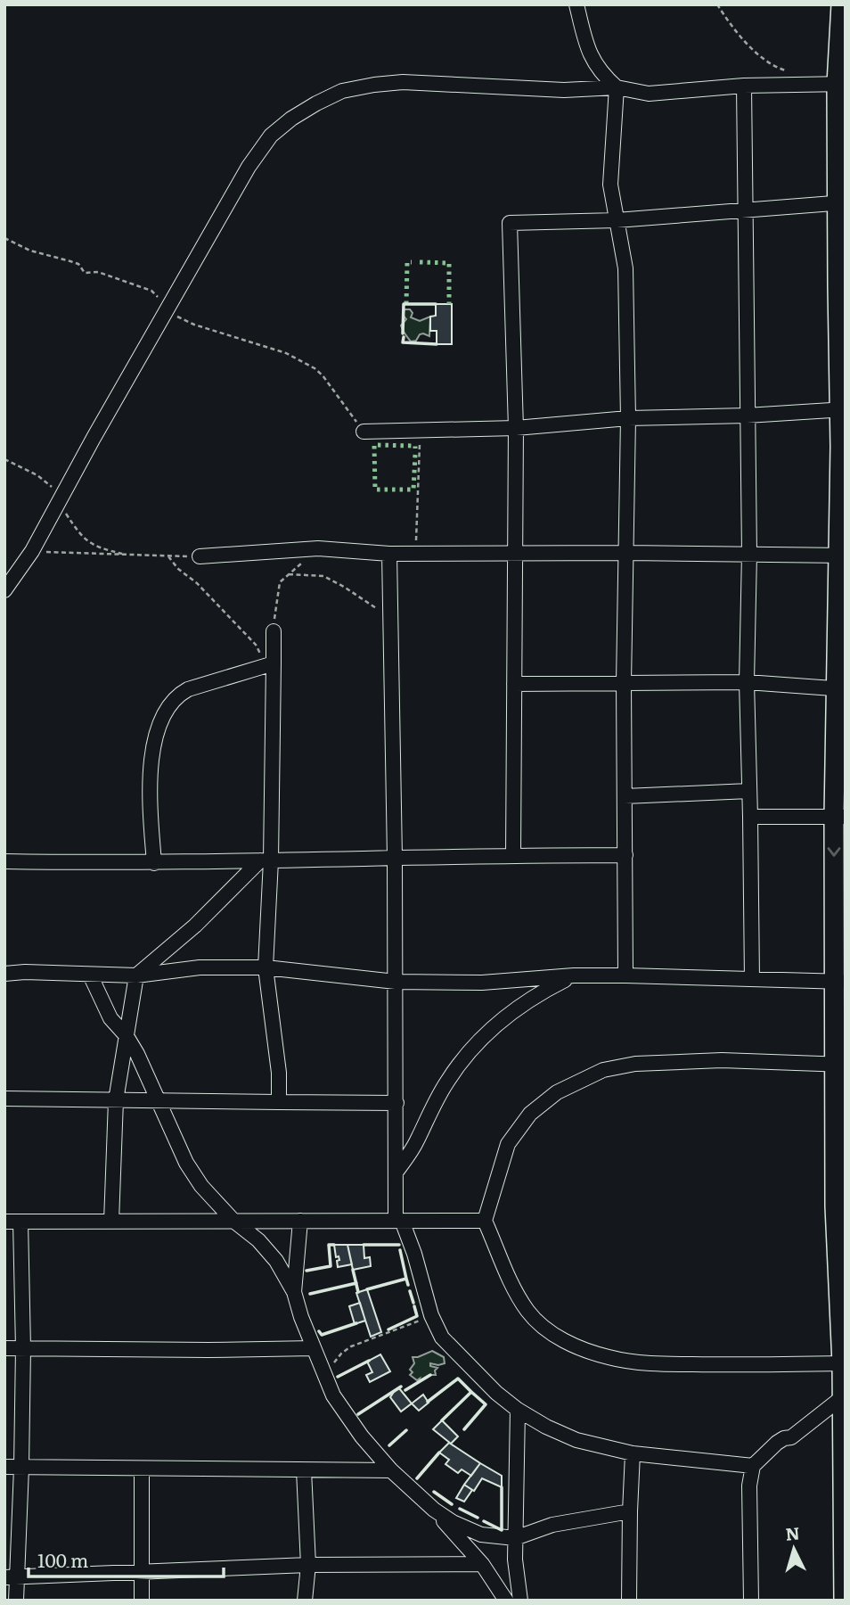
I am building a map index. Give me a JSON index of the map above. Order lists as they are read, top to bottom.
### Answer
{
  "scale_bar": "100 m",
  "north": "top"
}
